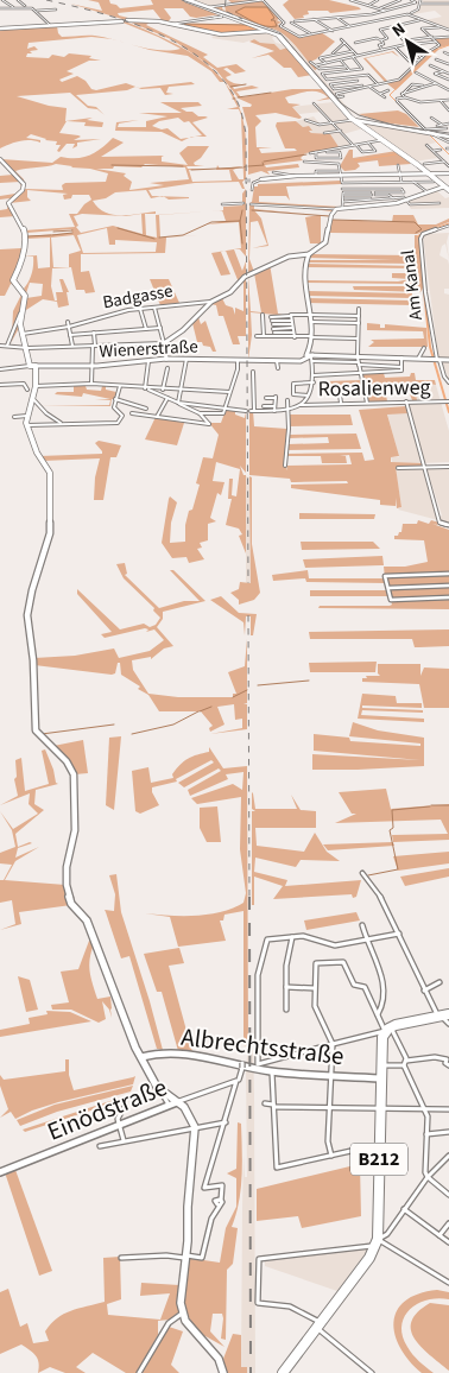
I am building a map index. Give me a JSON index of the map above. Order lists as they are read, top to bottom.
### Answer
{
  "streets": {
    "main road": ["B212"],
    "street": [
      "Am Kanal",
      "Badgasse",
      "Wienerstraße",
      "Rosalienweg",
      "Albrechtsstraße",
      "Einödstraße"
    ]
  },
  "crossings": [
    ["Am Kanal", "Wienerstraße"],
    ["Albrechtsstraße", "B212"]
  ],
  "north": "top left"
}
